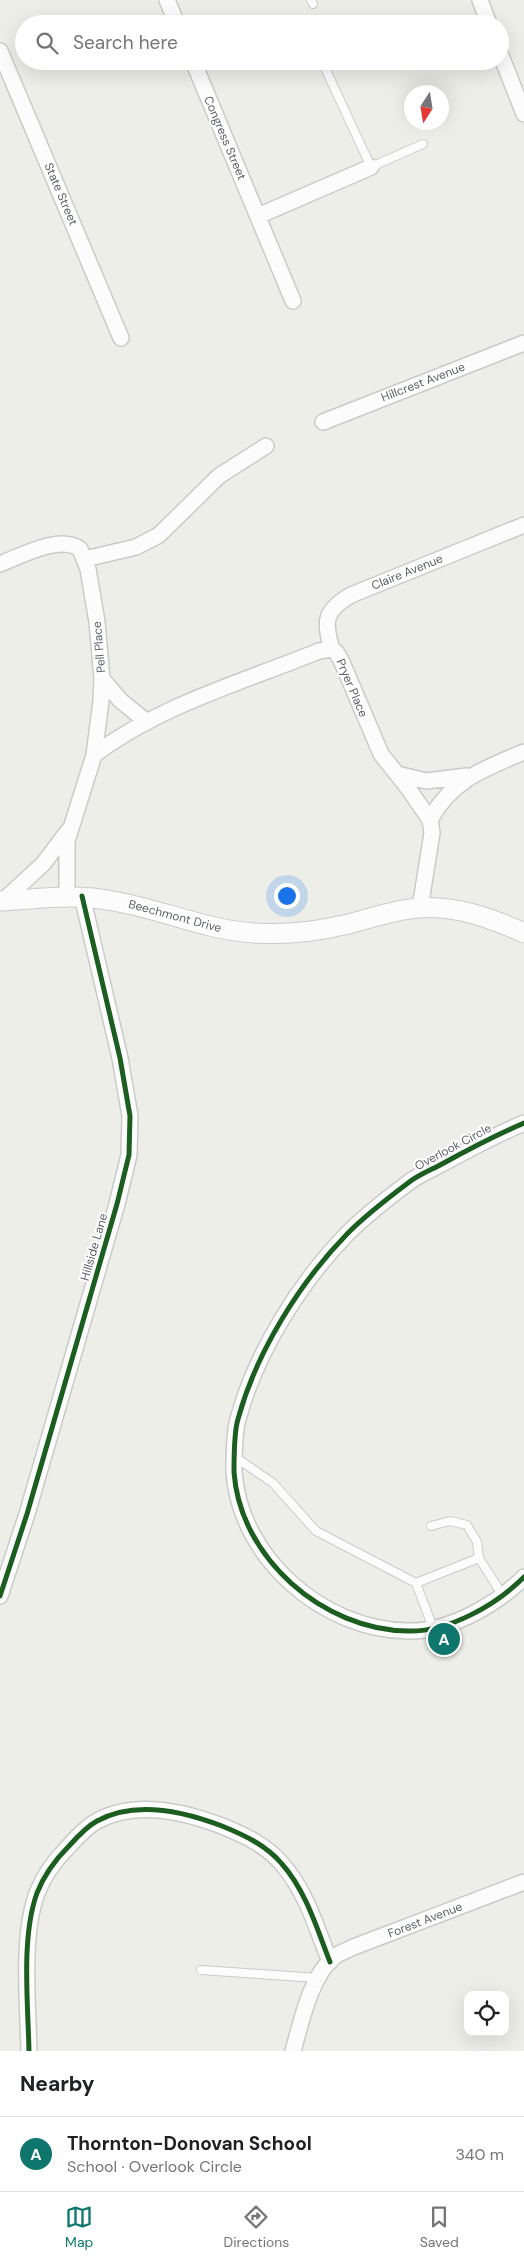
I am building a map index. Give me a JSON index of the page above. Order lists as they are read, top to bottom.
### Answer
{
  "streets": {
    "street": [
      "Congress Street",
      "State Street",
      "Hillcrest Avenue",
      "Claire Avenue",
      "Pell Place",
      "Pryer Place",
      "Beechmont Drive",
      "Overlook Circle",
      "Hillside Lane",
      "Forest Avenue"
    ]
  },
  "crossings": [
    ["Claire Avenue", "Pryer Place"],
    ["Pell Place", "Pryer Place"],
    ["Pell Place", "Beechmont Drive"],
    ["Pell Place", "Hillside Lane"],
    ["Beechmont Drive", "Hillside Lane"]
  ],
  "north": "bottom",
  "page": {
    "search": "Search here",
    "pins": "A",
    "heading": "Nearby",
    "list": [
      {
        "mark": "A",
        "name": "Thornton-Donovan School",
        "note": "School · Overlook Circle",
        "value": "340 m"
      }
    ],
    "nav": ["Map", "Directions", "Saved"]
  }
}
